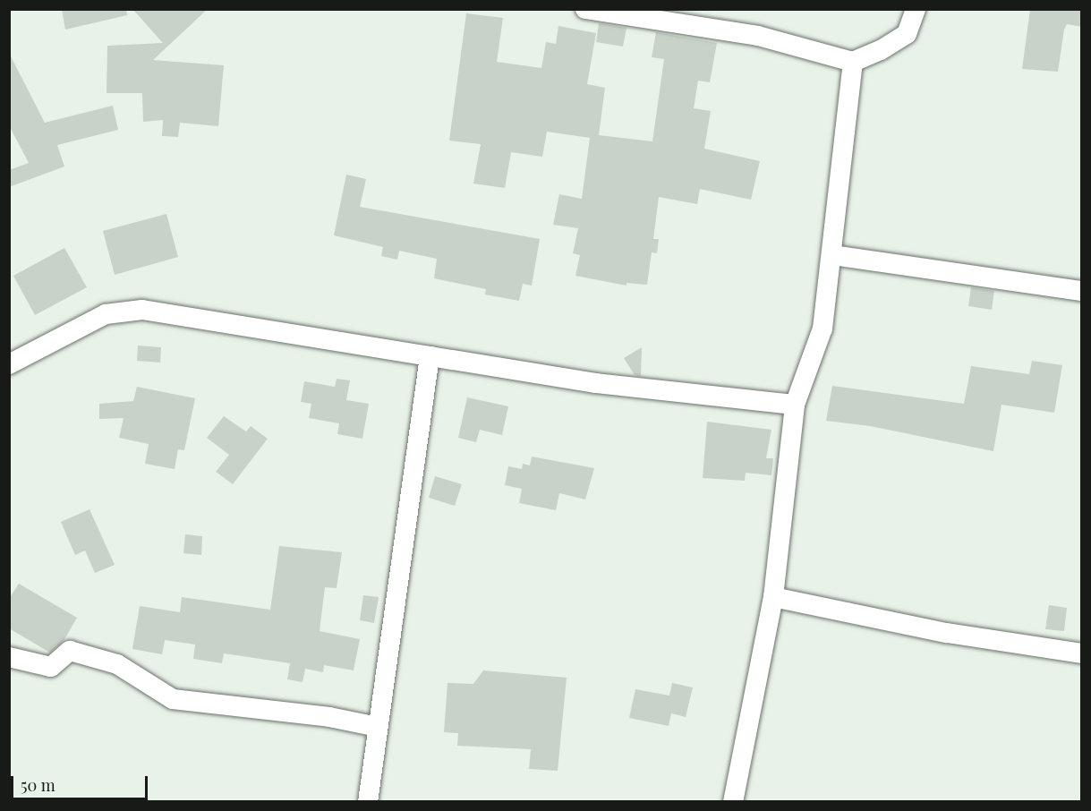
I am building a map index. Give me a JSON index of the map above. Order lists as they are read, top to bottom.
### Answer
{
  "scale_bar": "50 m"
}
